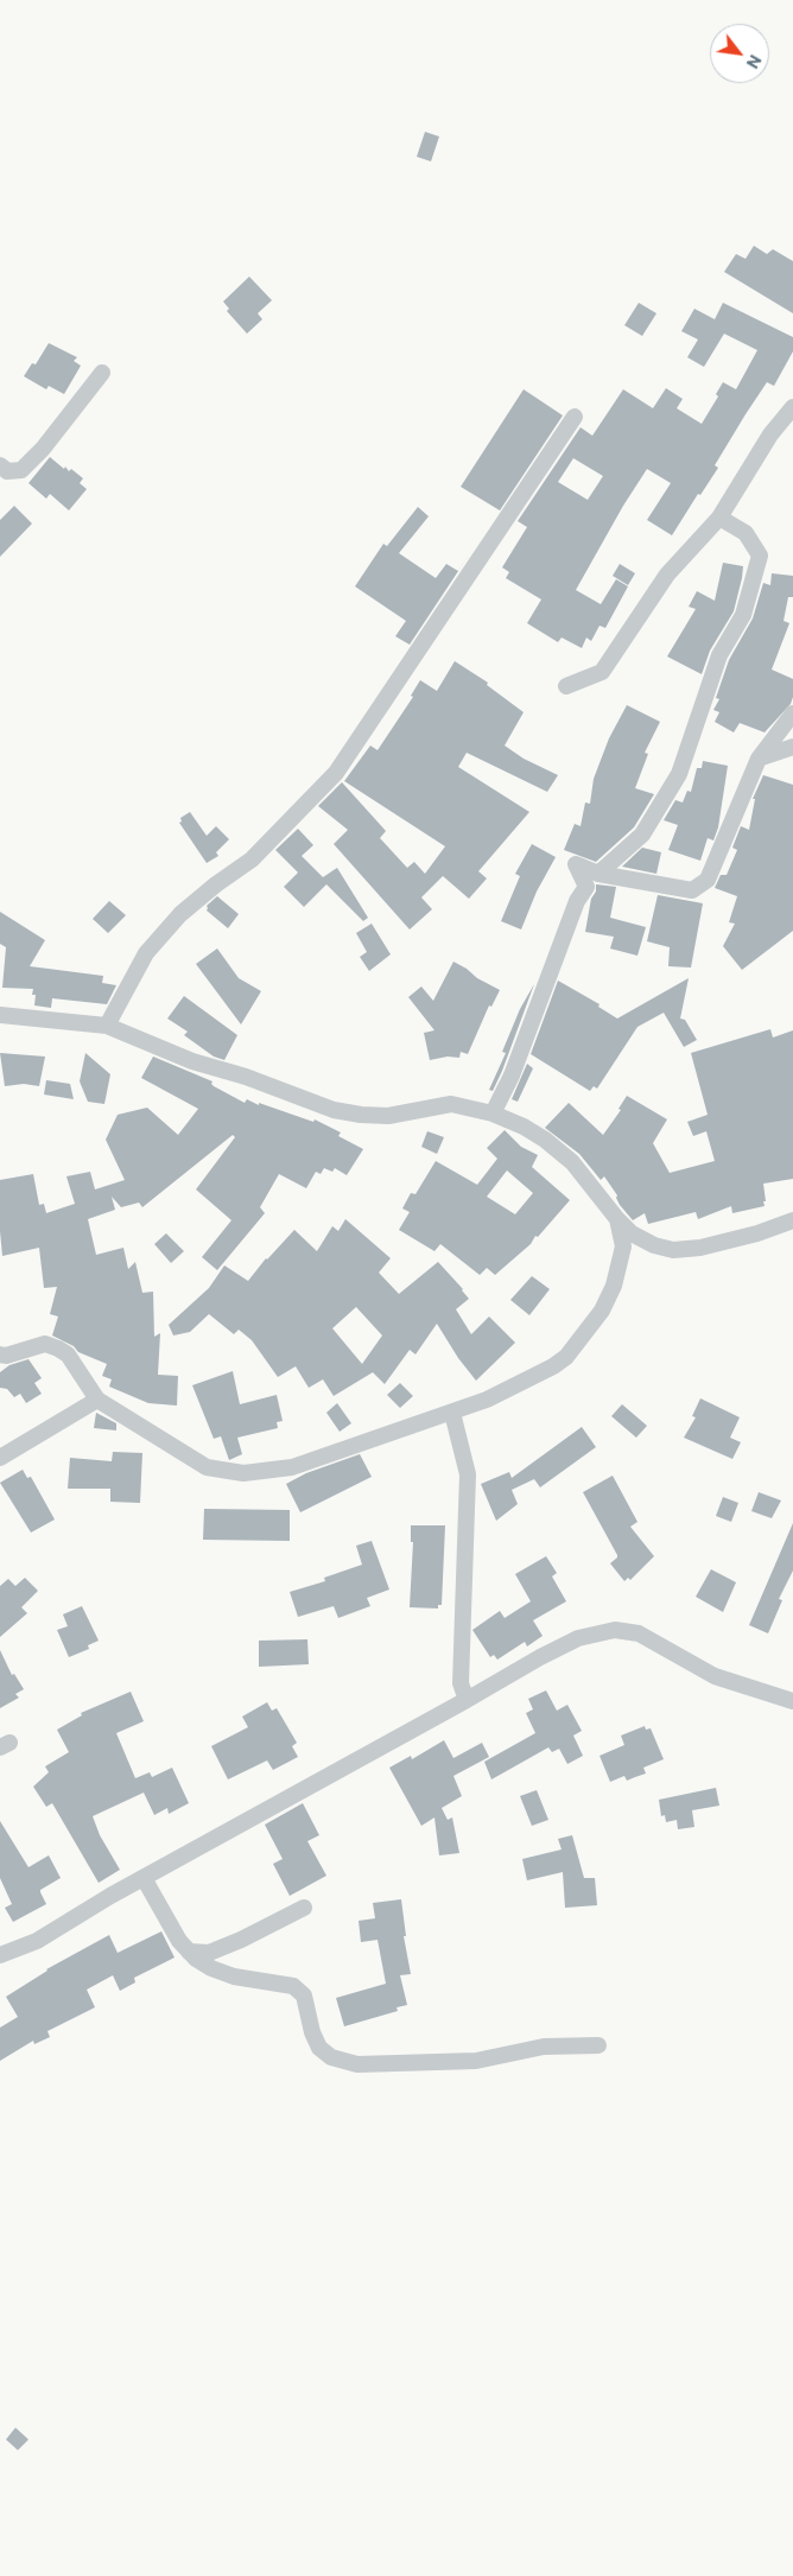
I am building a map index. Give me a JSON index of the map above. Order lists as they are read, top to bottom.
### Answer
{
  "north": "bottom right"
}
